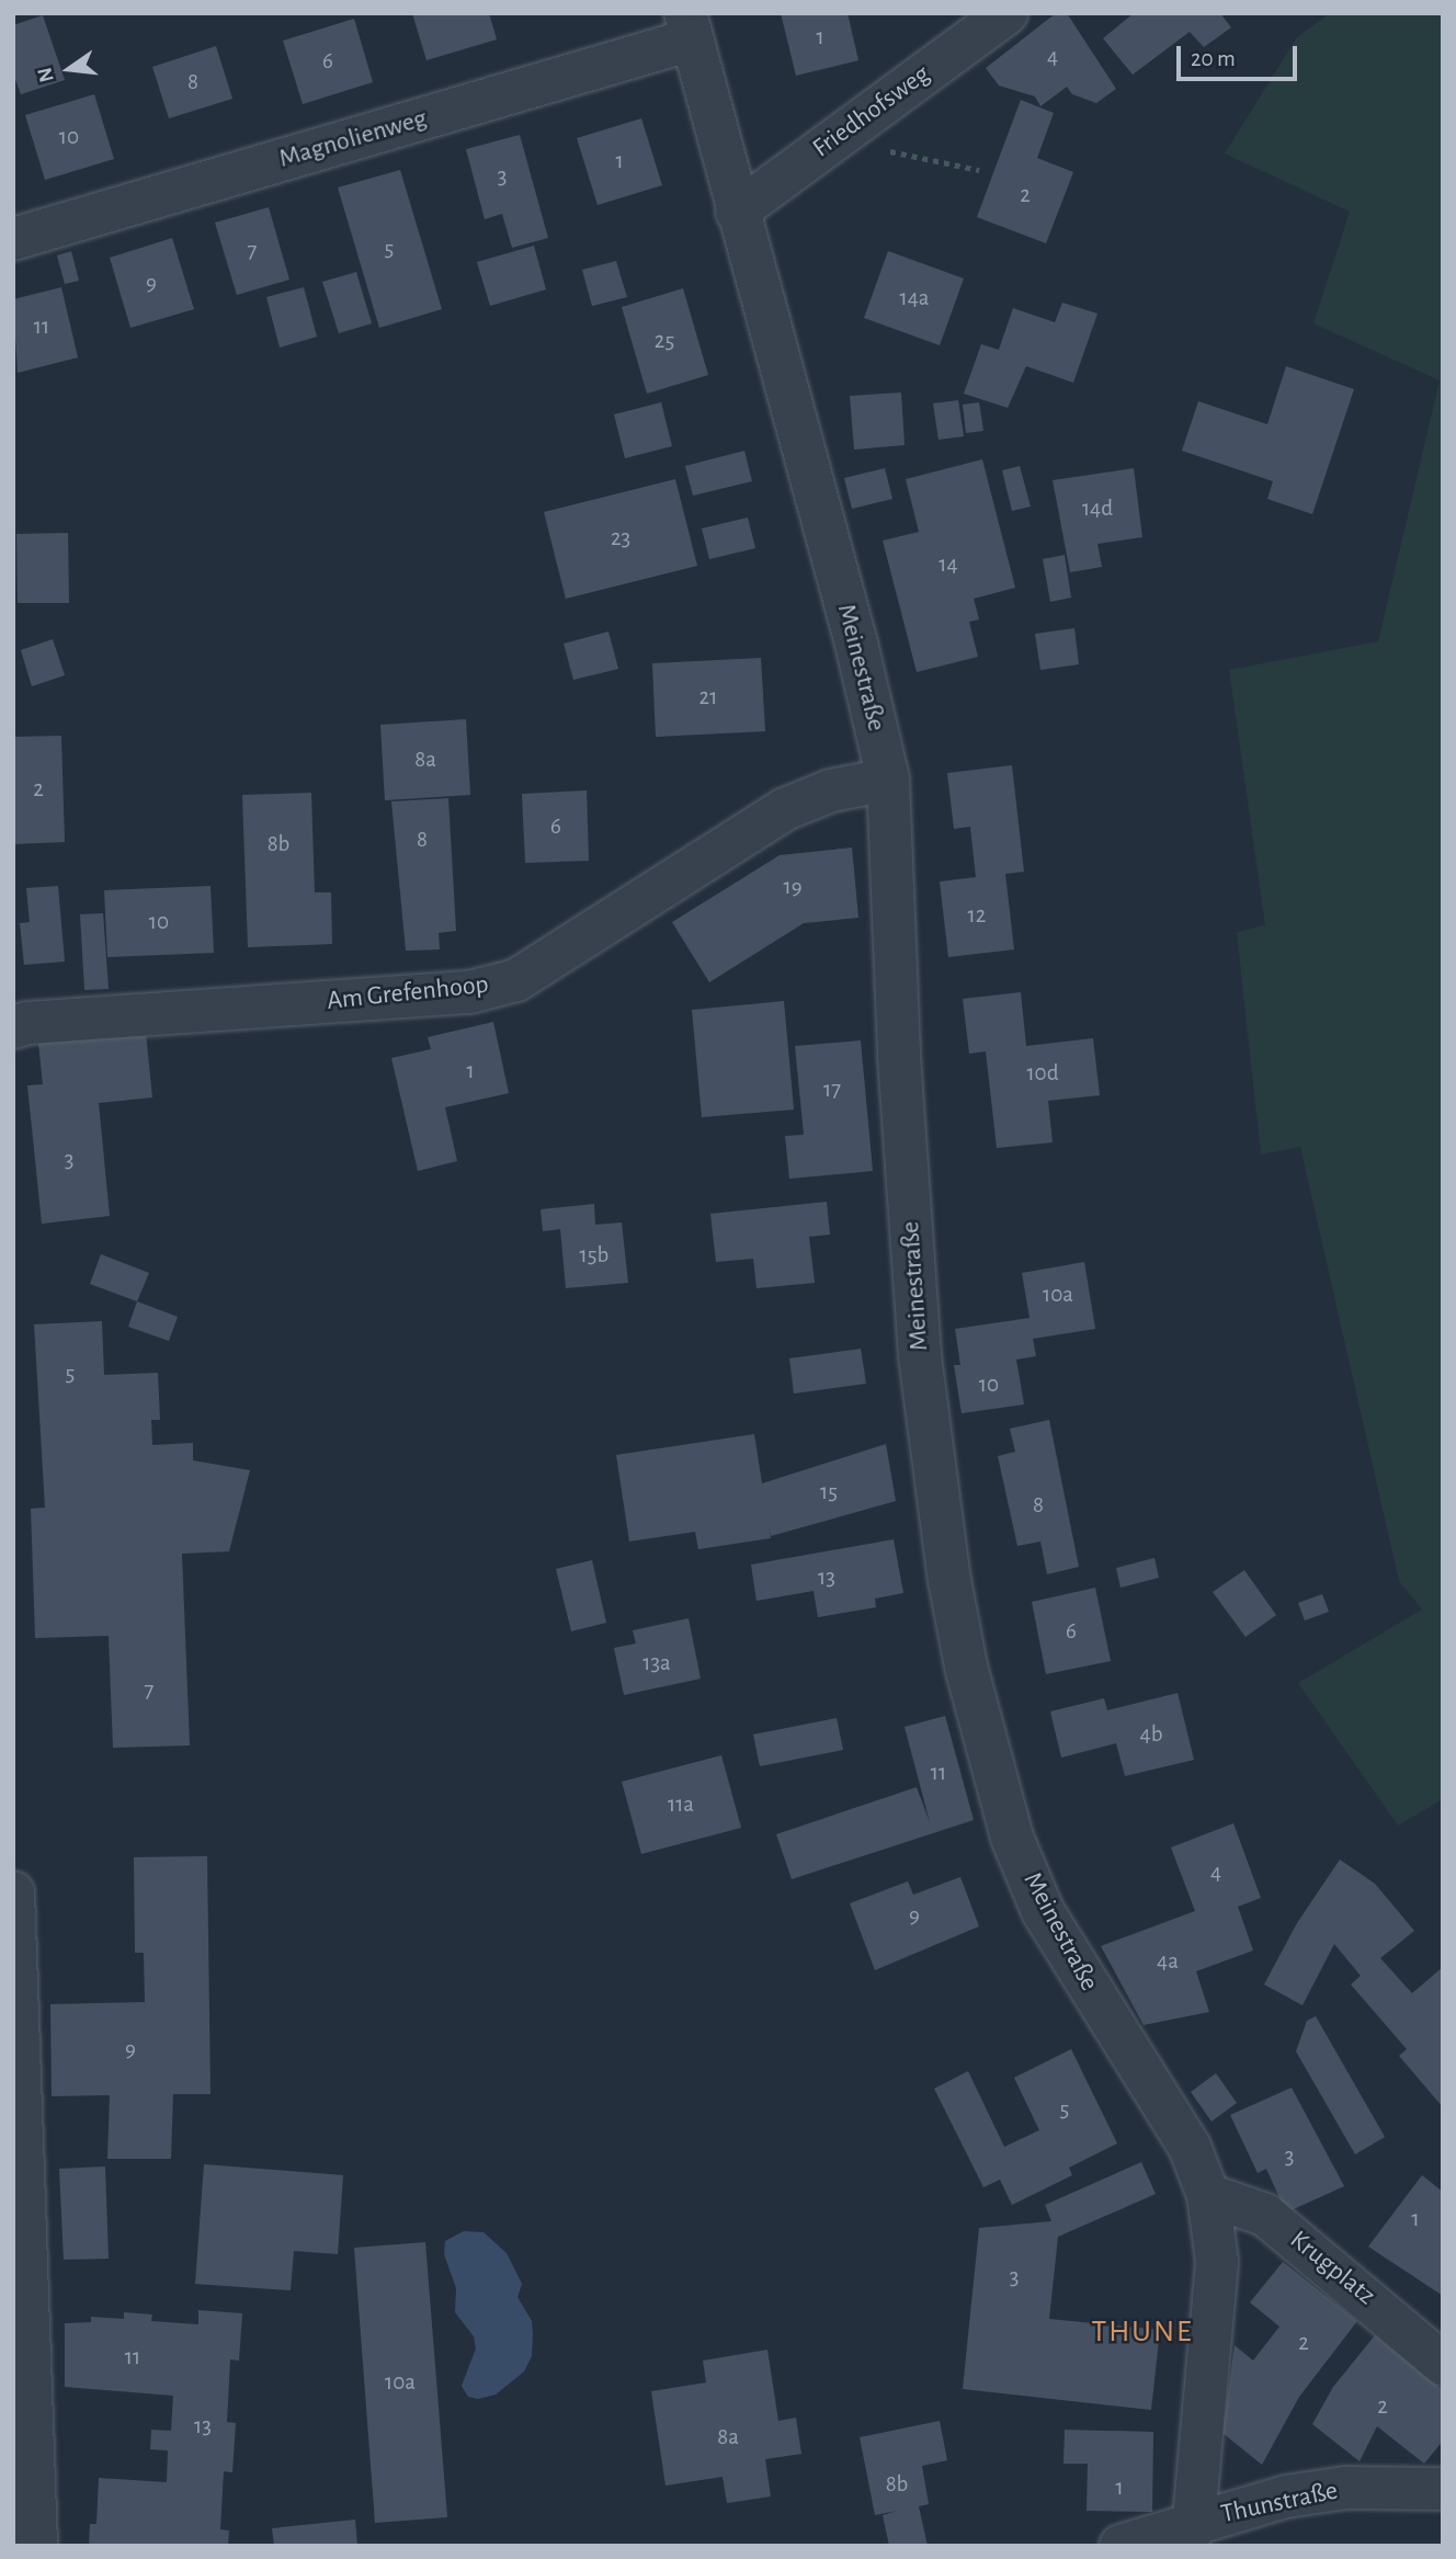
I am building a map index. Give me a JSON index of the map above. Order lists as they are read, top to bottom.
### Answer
{
  "streets": {
    "street": [
      "Friedhofsweg",
      "Magnolienweg",
      "Meinestraße",
      "Am Grefenhoop",
      "Krugplatz",
      "Thunstraße"
    ]
  },
  "crossings": [
    ["Friedhofsweg", "Meinestraße"],
    ["Magnolienweg", "Meinestraße"],
    ["Meinestraße", "Am Grefenhoop"],
    ["Meinestraße", "Krugplatz"],
    ["Meinestraße", "Thunstraße"]
  ],
  "districts": ["THUNE"],
  "house_numbers": [
    "1",
    "4",
    "6",
    "8",
    "10",
    "1",
    "3",
    "2",
    "5",
    "7",
    "9",
    "14a",
    "11",
    "25",
    "14d",
    "23",
    "14",
    "21",
    "8a",
    "2",
    "6",
    "8",
    "8b",
    "19",
    "12",
    "10",
    "1",
    "10d",
    "17",
    "3",
    "15b",
    "10a",
    "5",
    "10",
    "15",
    "8",
    "13",
    "6",
    "13a",
    "7",
    "4b",
    "11",
    "11a",
    "4",
    "9",
    "4a",
    "9",
    "5",
    "3",
    "1",
    "3",
    "2",
    "11",
    "10a",
    "2",
    "13",
    "8a",
    "8b",
    "1"
  ],
  "scale_bar": "20 m",
  "north": "left"
}
